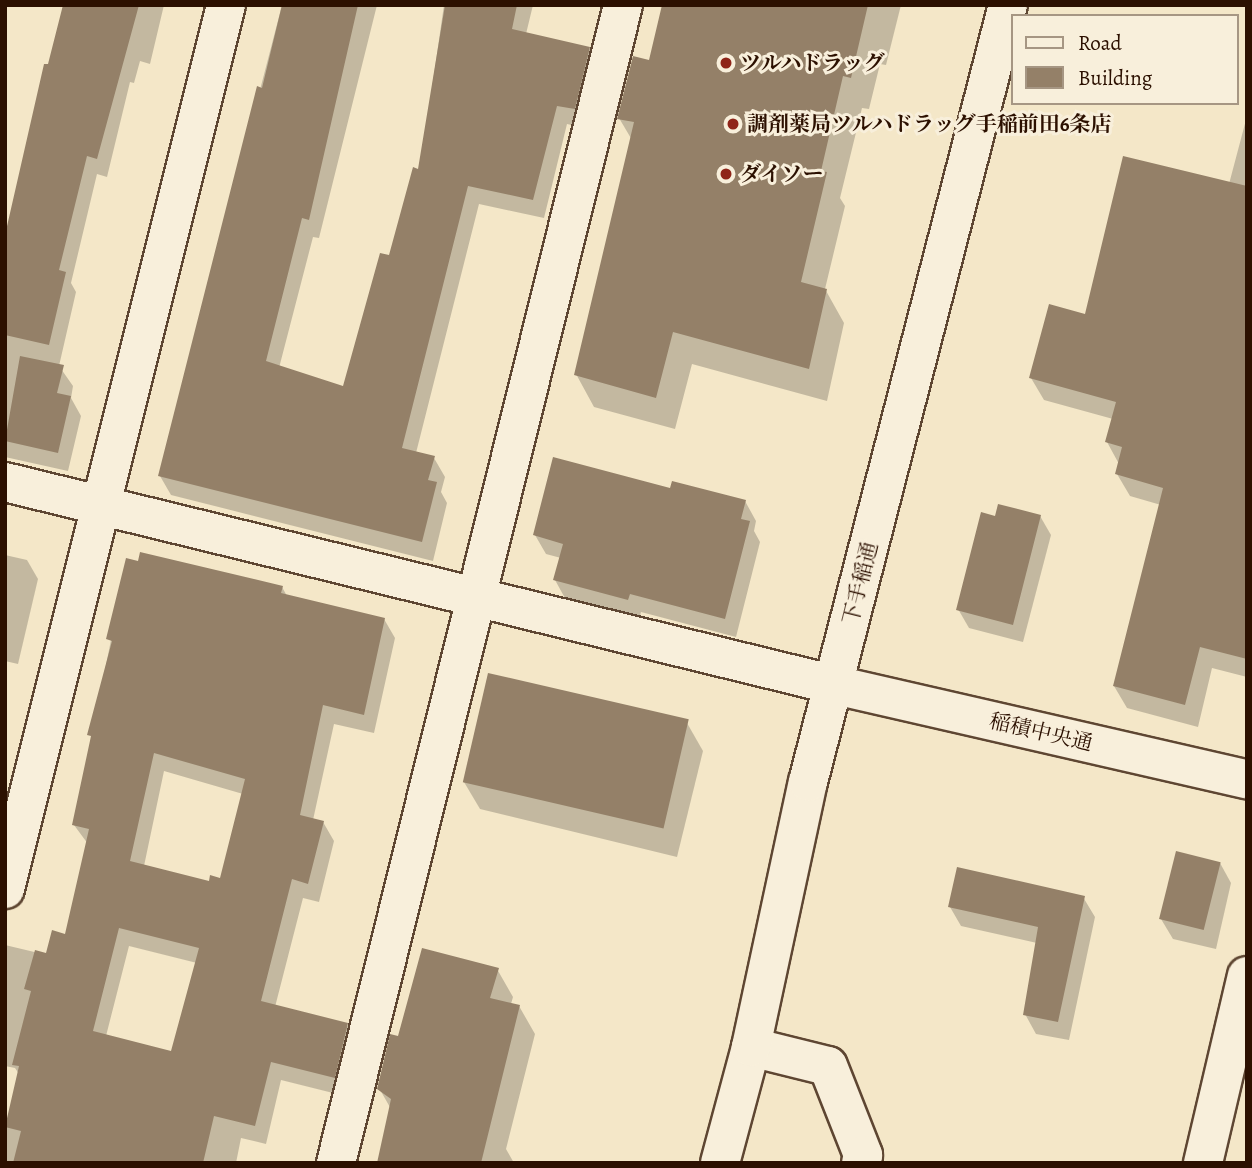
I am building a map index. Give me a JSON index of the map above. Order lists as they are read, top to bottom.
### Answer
{
  "streets": {
    "street": ["下手稲通", "稲積中央通"]
  },
  "crossings": [
    ["下手稲通", "稲積中央通"]
  ],
  "places": ["ツルハドラッグ", "調剤薬局ツルハドラッグ手稲前田6条店", "ダイソー"],
  "legend": ["Road", "Building"]
}
